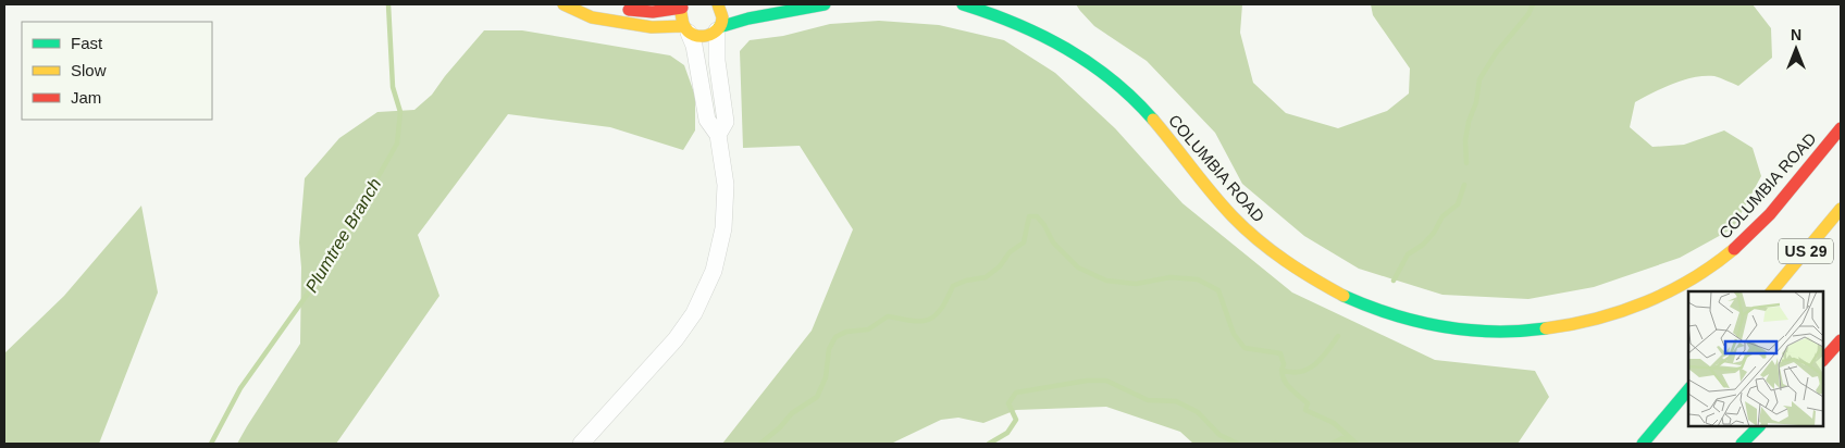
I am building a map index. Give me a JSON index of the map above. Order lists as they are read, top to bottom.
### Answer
{
  "streets": {
    "main road": ["COLUMBIA ROAD", "US 29"]
  },
  "water": ["Plumtree Branch"],
  "legend": ["Fast", "Slow", "Jam"],
  "north": "top"
}
